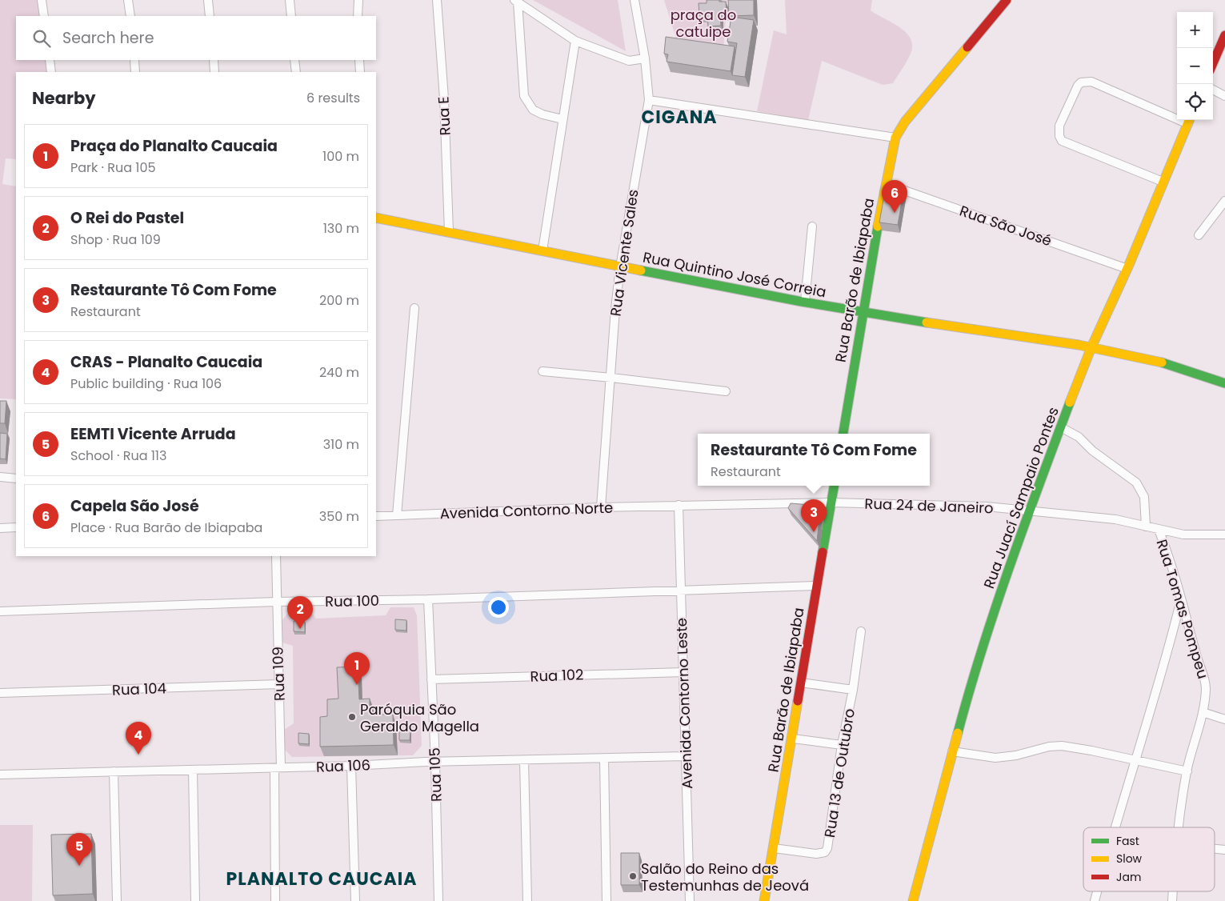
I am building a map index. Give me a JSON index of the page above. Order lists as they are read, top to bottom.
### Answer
{
  "streets": {
    "main road": ["Rua Quintino José Correia", "Rua Barão de Ibiapaba", "Rua Juací Sampaio Pontes"],
    "street": [
      "Rua E",
      "Rua São José",
      "Rua Vicente Sales",
      "Rua 24 de Janeiro",
      "Avenida Contorno Norte",
      "Rua 100",
      "Rua Tomas Pompeu",
      "Rua 109",
      "Rua 102",
      "Rua 104",
      "Avenida Contorno Leste",
      "Rua 106",
      "Rua 13 de Outubro",
      "Rua 105"
    ]
  },
  "crossings": [
    ["Rua E", "Rua Quintino José Correia"],
    ["Rua São José", "Rua Barão de Ibiapaba"],
    ["Rua São José", "Rua Juací Sampaio Pontes"],
    ["Rua Vicente Sales", "Rua Quintino José Correia"],
    ["Rua Vicente Sales", "Avenida Contorno Norte"],
    ["Rua Quintino José Correia", "Rua Barão de Ibiapaba"],
    ["Rua Quintino José Correia", "Rua Juací Sampaio Pontes"],
    ["Rua Barão de Ibiapaba", "Rua 24 de Janeiro"],
    ["Rua Barão de Ibiapaba", "Rua 100"],
    ["Rua Barão de Ibiapaba", "Rua 13 de Outubro"],
    ["Rua Juací Sampaio Pontes", "Rua 24 de Janeiro"],
    ["Rua 24 de Janeiro", "Avenida Contorno Norte"],
    ["Rua 24 de Janeiro", "Rua Tomas Pompeu"],
    ["Rua 24 de Janeiro", "Avenida Contorno Leste"],
    ["Avenida Contorno Norte", "Avenida Contorno Leste"],
    ["Rua 100", "Rua 109"],
    ["Rua 100", "Avenida Contorno Leste"],
    ["Rua 100", "Rua 105"],
    ["Rua 109", "Rua 104"],
    ["Rua 109", "Rua 106"],
    ["Rua 102", "Avenida Contorno Leste"],
    ["Rua 102", "Rua 105"],
    ["Avenida Contorno Leste", "Rua 106"],
    ["Rua 106", "Rua 105"]
  ],
  "districts": ["CIGANA", "PLANALTO CAUCAIA"],
  "parks": ["praça do catuipe"],
  "places": ["Paróquia São Geraldo Magella", "Salão do Reino das Testemunhas de Jeová"],
  "legend": ["Fast", "Slow", "Jam"],
  "page": {
    "map_buttons": ["+", "−"],
    "search": "Search here",
    "heading": ["Nearby", "6 results"],
    "list": [
      {
        "mark": "1",
        "name": "Praça do Planalto Caucaia",
        "note": "Park · Rua 105",
        "value": "100 m"
      },
      {
        "mark": "2",
        "name": "O Rei do Pastel",
        "note": "Shop · Rua 109",
        "value": "130 m"
      },
      {
        "mark": "3",
        "name": "Restaurante Tô Com Fome",
        "note": "Restaurant",
        "value": "200 m"
      },
      {
        "mark": "4",
        "name": "CRAS - Planalto Caucaia",
        "note": "Public building · Rua 106",
        "value": "240 m"
      },
      {
        "mark": "5",
        "name": "EEMTI Vicente Arruda",
        "note": "School · Rua 113",
        "value": "310 m"
      },
      {
        "mark": "6",
        "name": "Capela São José",
        "note": "Place · Rua Barão de Ibiapaba",
        "value": "350 m"
      }
    ],
    "pins": [
      "6",
      "3",
      "2",
      "1",
      "4",
      "5"
    ],
    "popup": ["Restaurante Tô Com Fome", "Restaurant"]
  }
}
